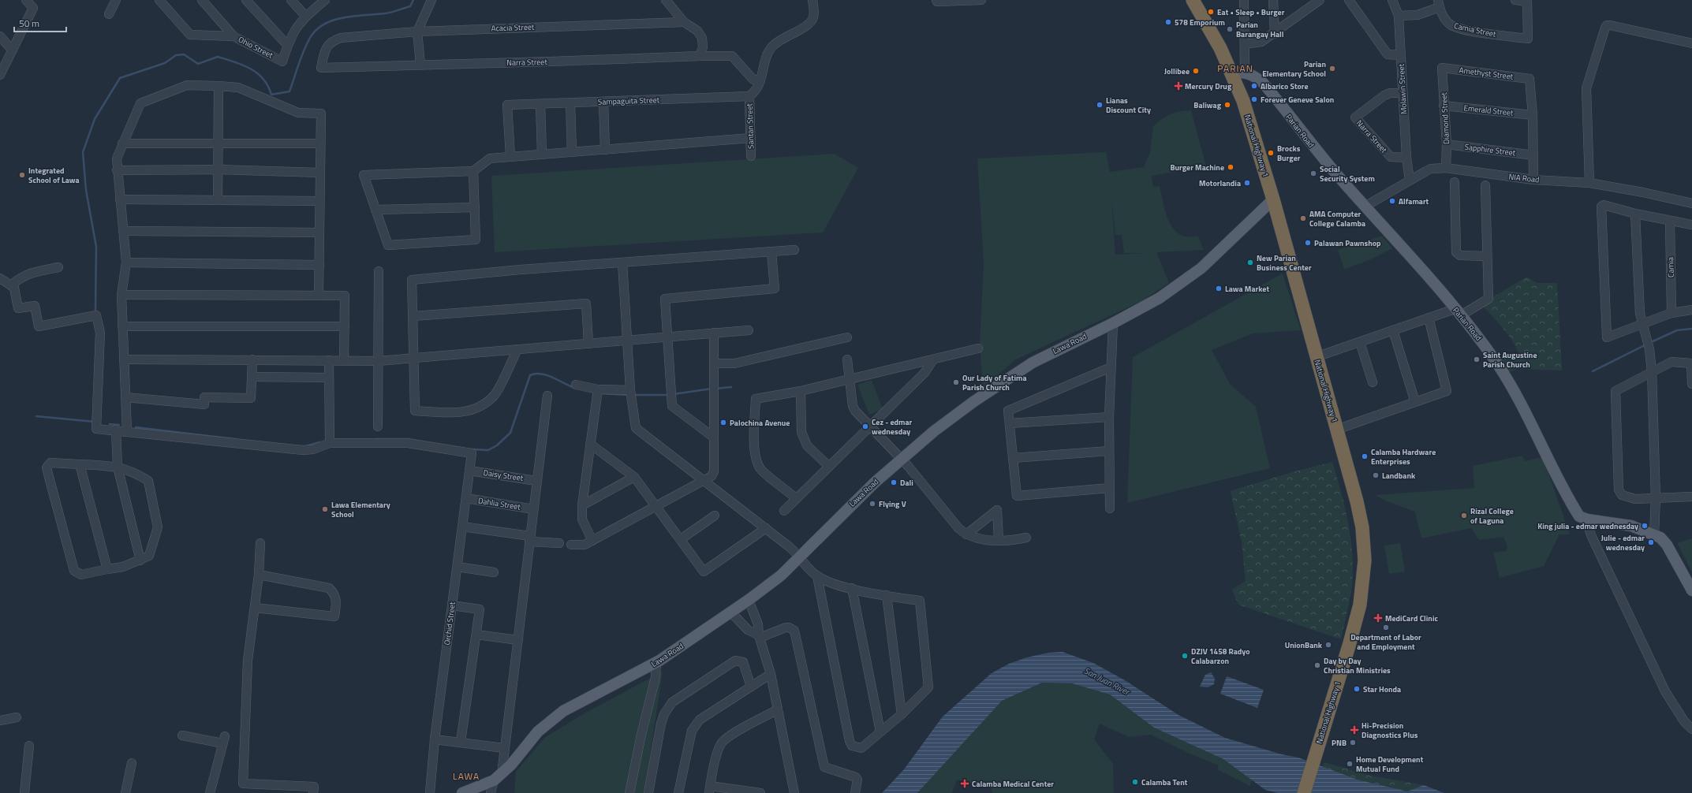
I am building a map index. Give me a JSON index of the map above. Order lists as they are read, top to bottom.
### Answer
{
  "streets": {
    "highway": ["National Highway 1"],
    "main road": ["Parian Road", "Lawa Road"],
    "street": [
      "Acacia Street",
      "Camia Street",
      "Ohio Street",
      "Narra Street",
      "Amethyst Street",
      "Molawin Street",
      "Sampaguita Street",
      "Emerald Street",
      "Diamond Street",
      "Santan Street",
      "Sapphire Street",
      "NIA Road",
      "Camia",
      "Daisy Street",
      "Dahlia Street",
      "Orchid Street"
    ]
  },
  "crossings": [
    ["Acacia Street", "Narra Street"],
    ["Narra Street", "Molawin Street"],
    ["Amethyst Street", "Emerald Street"],
    ["Amethyst Street", "Diamond Street"],
    ["Molawin Street", "NIA Road"],
    ["Sampaguita Street", "Santan Street"],
    ["Emerald Street", "Diamond Street"],
    ["Diamond Street", "Sapphire Street"],
    ["Diamond Street", "NIA Road"],
    ["Parian Road", "NIA Road"],
    ["National Highway 1", "Lawa Road"],
    ["Daisy Street", "Orchid Street"],
    ["Dahlia Street", "Orchid Street"]
  ],
  "districts": ["PARIAN", "LAWA"],
  "water": ["San Juan River"],
  "places": {
    "other": [
      "Eat • Sleep • Burger",
      "578 Emporium",
      "Parian Barangay Hall",
      "Parian Elementary School",
      "Jollibee",
      "Albarico Store",
      "Forever Geneve Salon",
      "Lianas Discount City",
      "Baliwag",
      "Brocks Burger",
      "Burger Machine",
      "Social Security System",
      "Integrated School of Lawa",
      "Motorlandia",
      "Alfamart",
      "AMA Computer College Calamba",
      "Palawan Pawnshop",
      "New Parian Business Center",
      "Lawa Market",
      "Saint Augustine Parish Church",
      "Our Lady of Fatima Parish Church",
      "Palochina Avenue",
      "Cez - edmar wednesday",
      "Calamba Hardware Enterprises",
      "Landbank",
      "Dali",
      "Flying V",
      "Lawa Elementary School",
      "Rizal College of Laguna",
      "King julia - edmar wednesday",
      "Julie - edmar wednesday",
      "Department of Labor and Employment",
      "UnionBank",
      "DZJV 1458 Radyo Calabarzon",
      "Day by Day Christian Ministries",
      "Star Honda",
      "PNB",
      "Home Development Mutual Fund",
      "Calamba Tent"
    ],
    "health": [
      "Mercury Drug",
      "MediCard Clinic",
      "Hi-Precision Diagnostics Plus",
      "Calamba Medical Center"
    ]
  },
  "scale_bar": "50 m"
}
